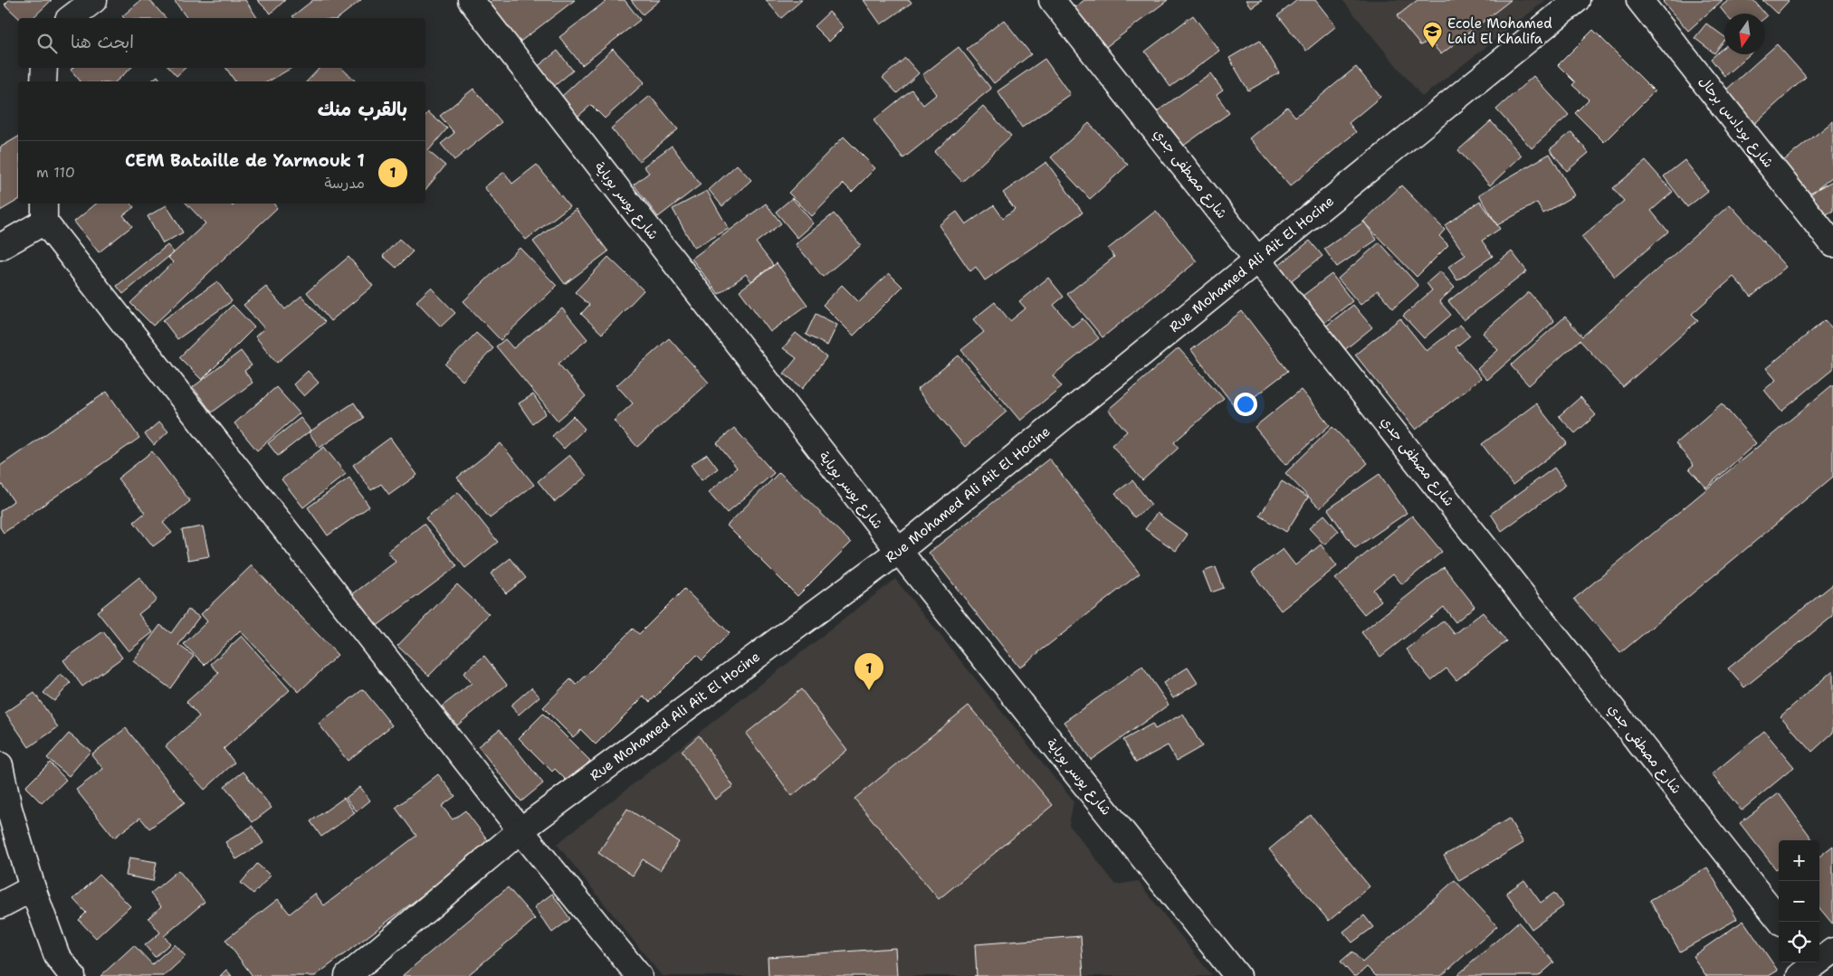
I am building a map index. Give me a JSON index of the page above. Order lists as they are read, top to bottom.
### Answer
{
  "streets": {
    "street": [
      "شارع بودادس برحال",
      "شارع مصطفى جدي",
      "شارع يوسر بوباية",
      "Rue Mohamed Ali Ait El Hocine"
    ]
  },
  "crossings": [
    ["شارع مصطفى جدي", "Rue Mohamed Ali Ait El Hocine"],
    ["شارع يوسر بوباية", "Rue Mohamed Ali Ait El Hocine"]
  ],
  "places": {
    "school or university": ["Ecole Mohamed Laid El Khalifa"]
  },
  "north": "bottom",
  "page": {
    "search": "ابحث هنا",
    "heading": "بالقرب منك",
    "list": [
      {
        "mark": "1",
        "name": "CEM Bataille de Yarmouk 1",
        "note": "مدرسة",
        "value": "110 m"
      }
    ],
    "pins": "1",
    "map_buttons": ["+", "−"]
  }
}
